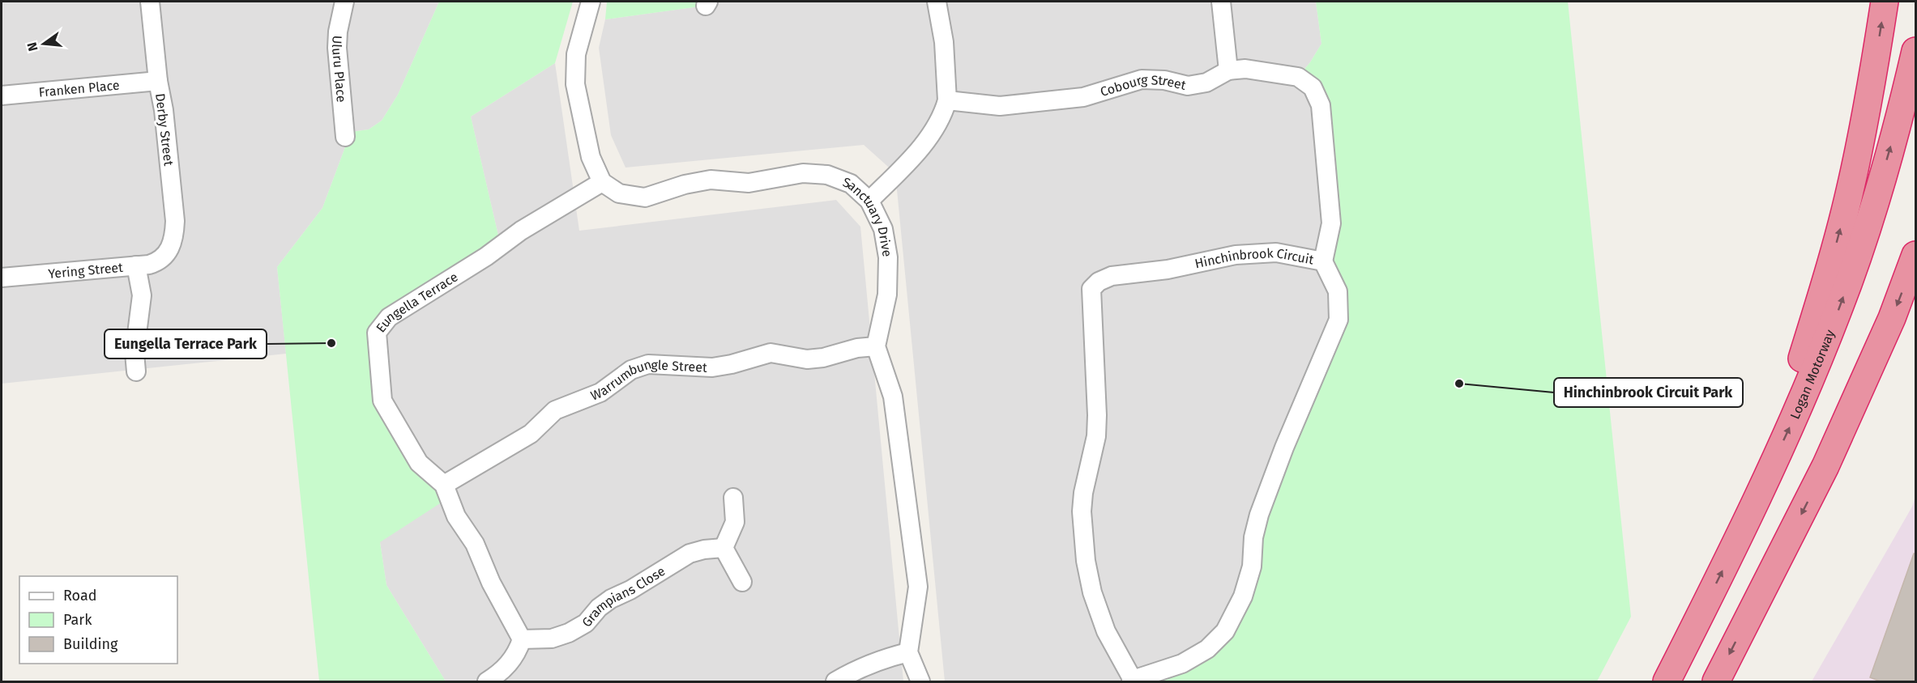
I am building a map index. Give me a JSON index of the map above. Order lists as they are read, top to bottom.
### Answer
{
  "streets": {
    "highway": ["Logan Motorway"],
    "street": [
      "Uluru Place",
      "Franken Place",
      "Cobourg Street",
      "Derby Street",
      "Sanctuary Drive",
      "Hinchinbrook Circuit",
      "Yering Street",
      "Eungella Terrace",
      "Warrumbungle Street",
      "Grampians Close"
    ]
  },
  "crossings": [
    ["Franken Place", "Derby Street"],
    ["Cobourg Street", "Hinchinbrook Circuit"],
    ["Derby Street", "Yering Street"],
    ["Sanctuary Drive", "Eungella Terrace"],
    ["Sanctuary Drive", "Warrumbungle Street"],
    ["Eungella Terrace", "Warrumbungle Street"],
    ["Eungella Terrace", "Grampians Close"]
  ],
  "places": ["Eungella Terrace Park", "Hinchinbrook Circuit Park"],
  "legend": ["Road", "Park", "Building"],
  "north": "left"
}
